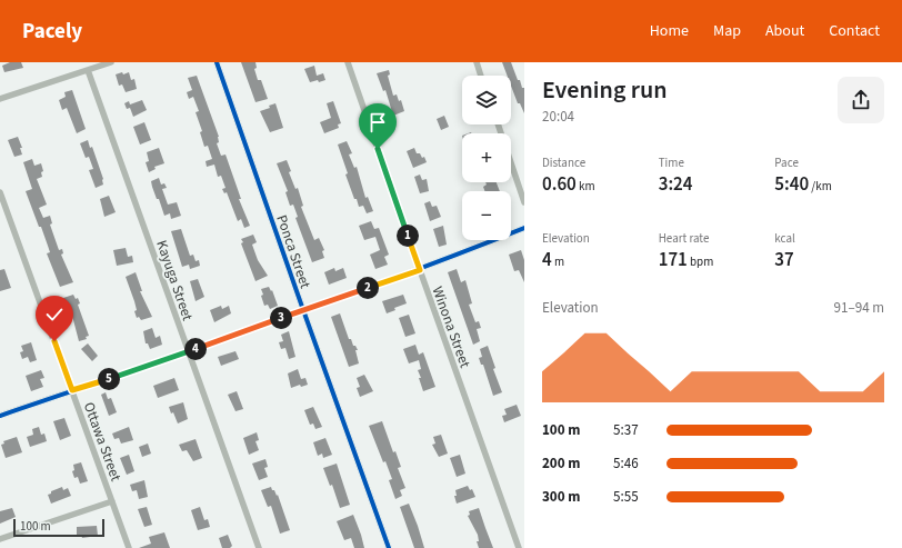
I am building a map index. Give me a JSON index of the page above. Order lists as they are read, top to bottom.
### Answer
{
  "streets": {
    "street": [
      "Ponca Street",
      "Kayuga Street",
      "Winona Street",
      "Ottawa Street"
    ]
  },
  "scale_bar": "100 m",
  "page": {
    "header": "Pacely",
    "nav": [
      "Home",
      "Map",
      "About",
      "Contact"
    ],
    "heading": ["Evening run", "20:04"],
    "map_buttons": ["+", "−"],
    "stats": [
      ["Distance", "0.60 km"],
      ["Time", "3:24"],
      ["Pace", "5:40 /km"],
      ["Elevation", "4 m"],
      ["Heart rate", "171 bpm"],
      ["kcal", "37"]
    ],
    "pins": [
      "1",
      "2",
      "3",
      "4",
      "5"
    ],
    "chart": ["Elevation", "91–94 m"],
    "list": [
      {
        "name": "100 m",
        "note": "5:37"
      },
      {
        "name": "200 m",
        "note": "5:46"
      },
      {
        "name": "300 m",
        "note": "5:55"
      }
    ],
    "scale": "100 m"
  }
}
